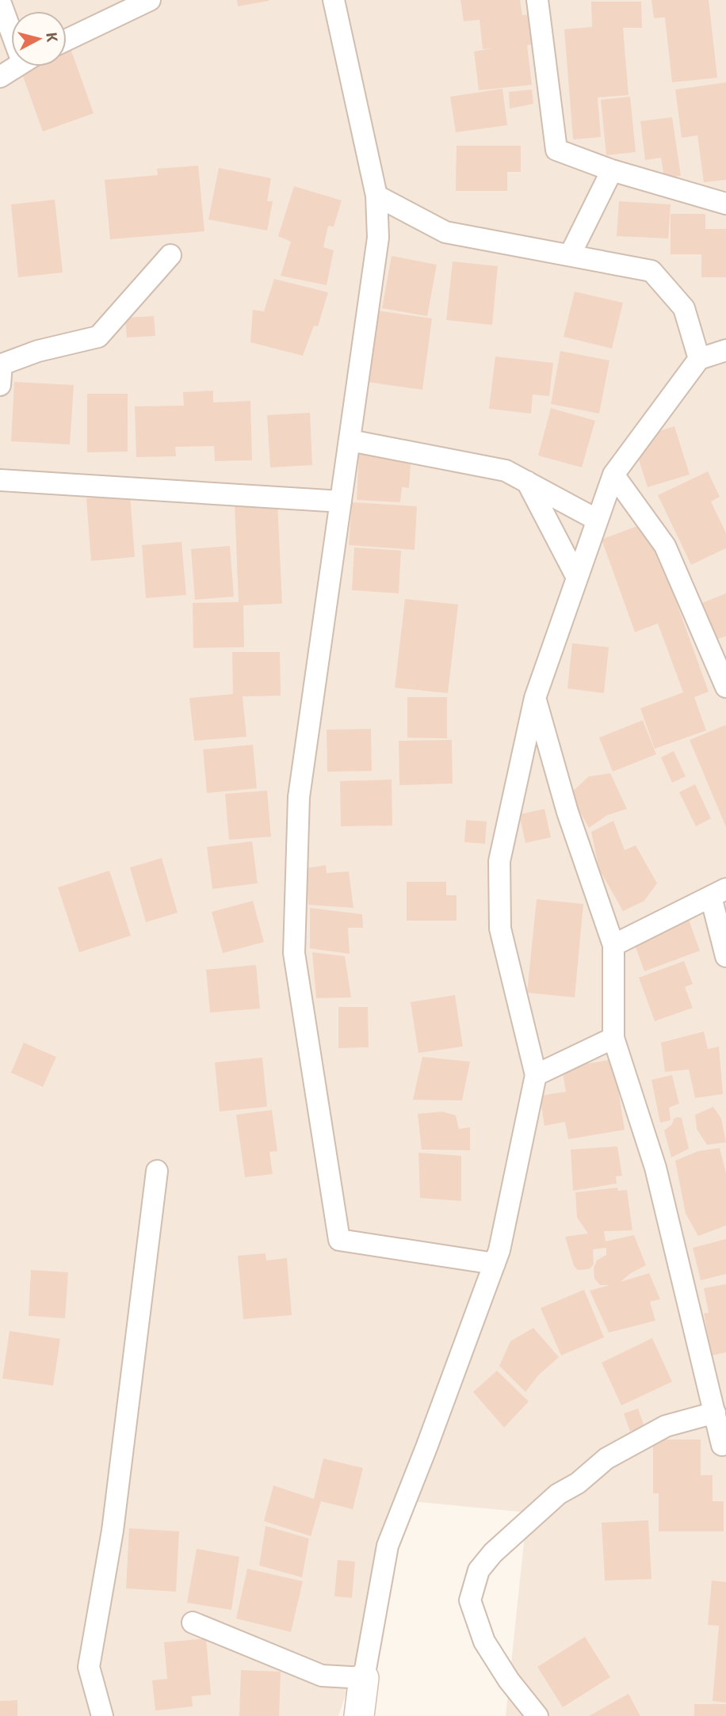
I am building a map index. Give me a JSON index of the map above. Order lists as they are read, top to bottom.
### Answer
{
  "north": "right"
}
